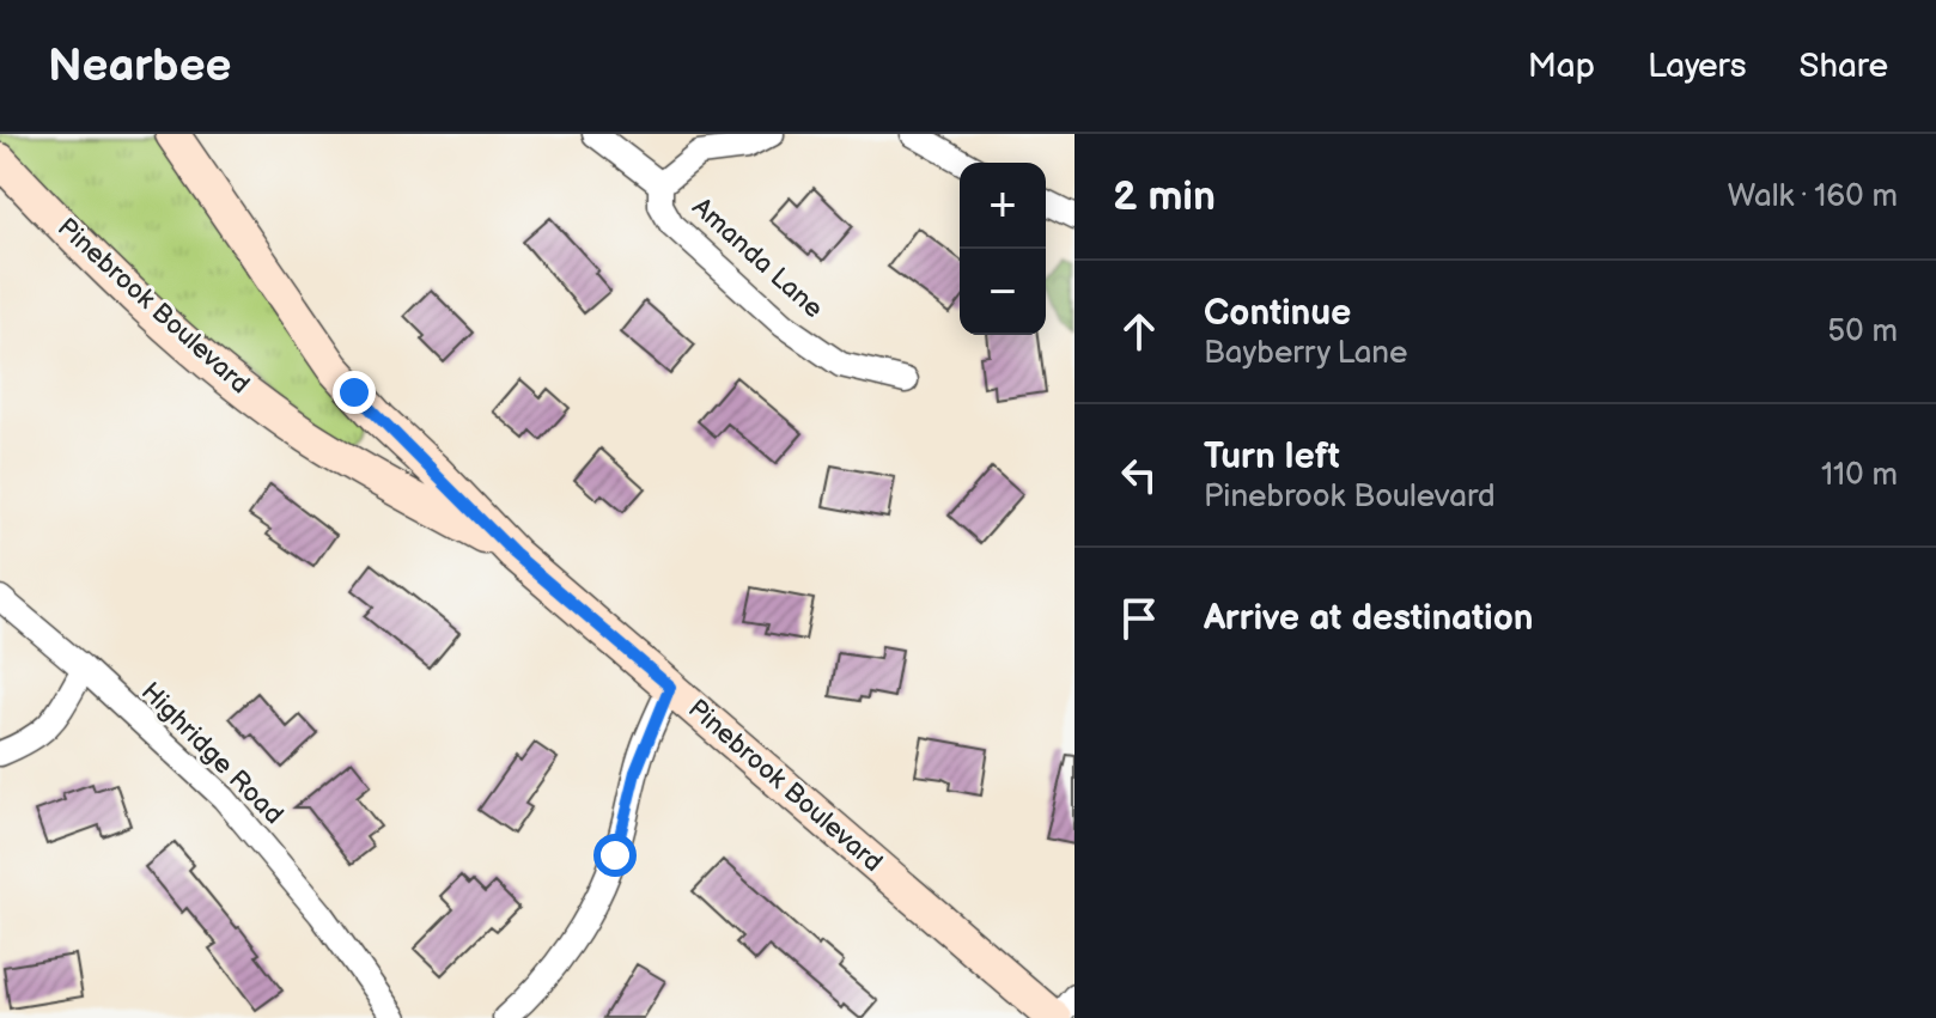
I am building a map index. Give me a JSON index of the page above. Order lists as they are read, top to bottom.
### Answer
{
  "streets": {
    "street": ["Amanda Lane", "Pinebrook Boulevard", "Highridge Road"]
  },
  "page": {
    "header": "Nearbee",
    "nav": ["Map", "Layers", "Share"],
    "heading": ["2 min", "Walk · 160 m"],
    "map_buttons": ["+", "−"],
    "list": [
      ["Continue", "Bayberry Lane", "50 m"],
      ["Turn left", "Pinebrook Boulevard", "110 m"],
      "Arrive at destination"
    ]
  }
}
